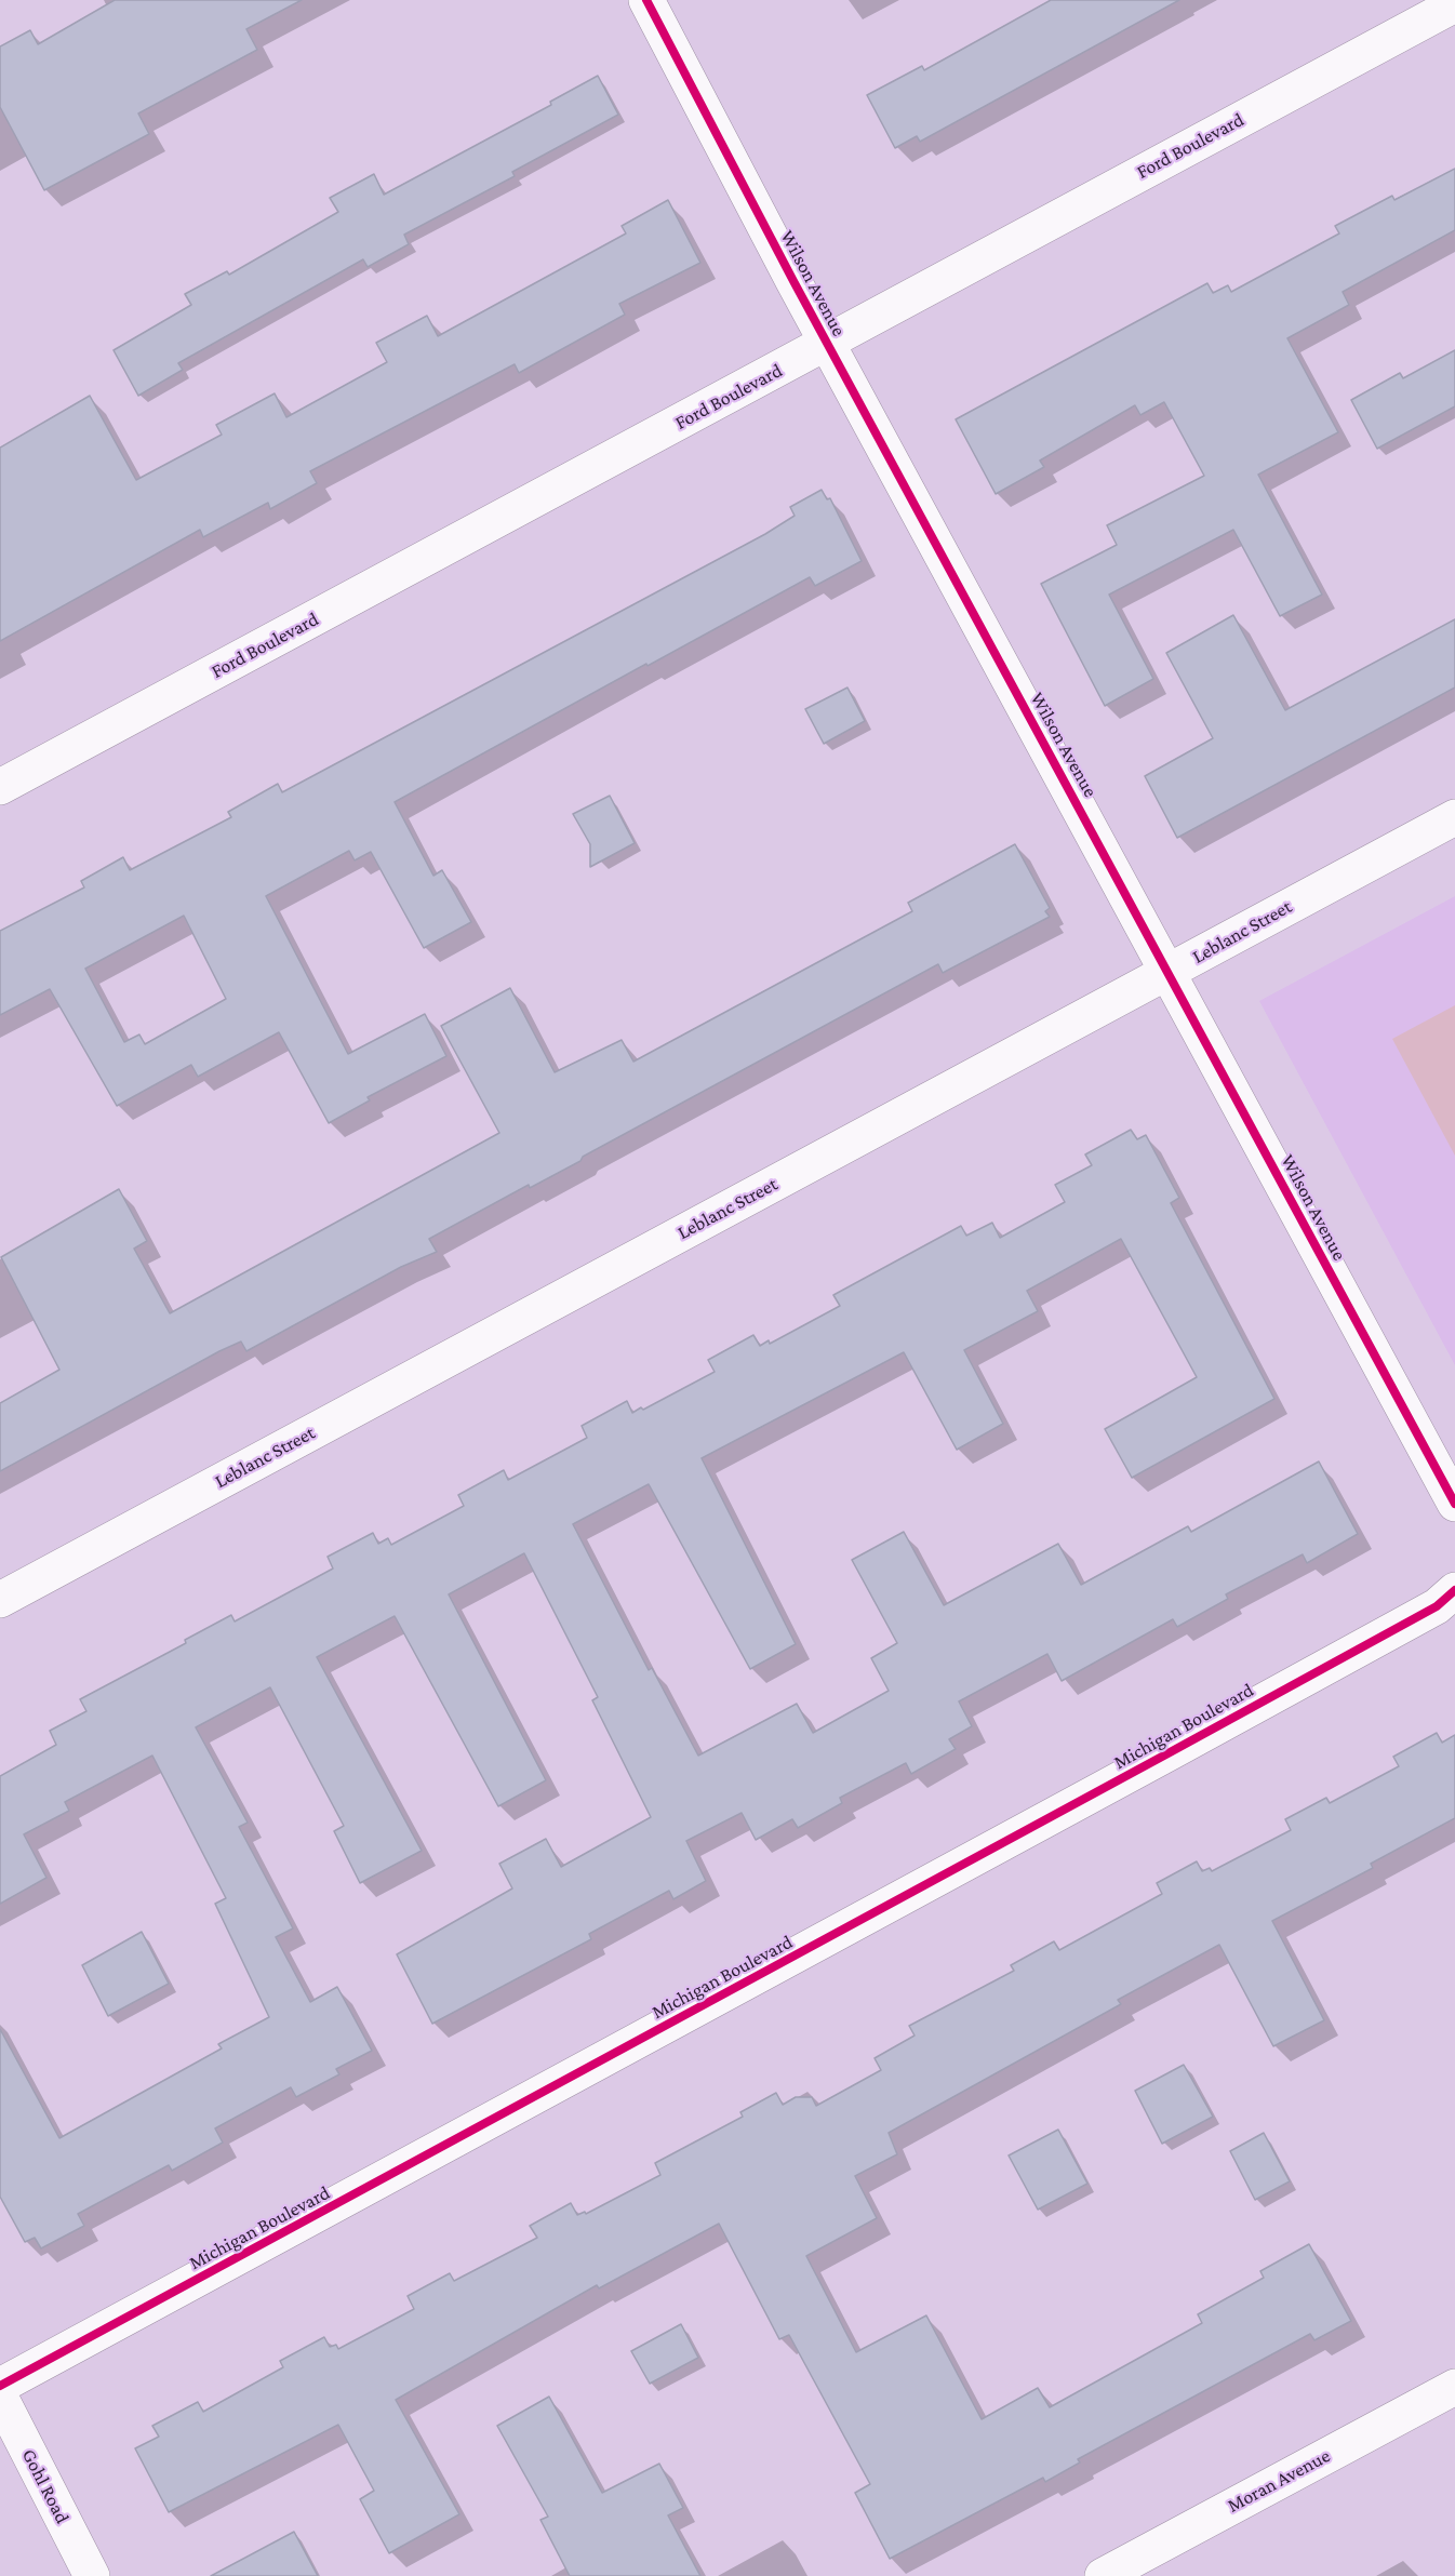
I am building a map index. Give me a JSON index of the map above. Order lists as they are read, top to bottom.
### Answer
{
  "streets": {
    "street": [
      "Ford Boulevard",
      "Wilson Avenue",
      "Leblanc Street",
      "Michigan Boulevard",
      "Moran Avenue",
      "Gohl Road"
    ]
  },
  "crossings": [
    ["Ford Boulevard", "Wilson Avenue"],
    ["Wilson Avenue", "Leblanc Street"]
  ]
}
